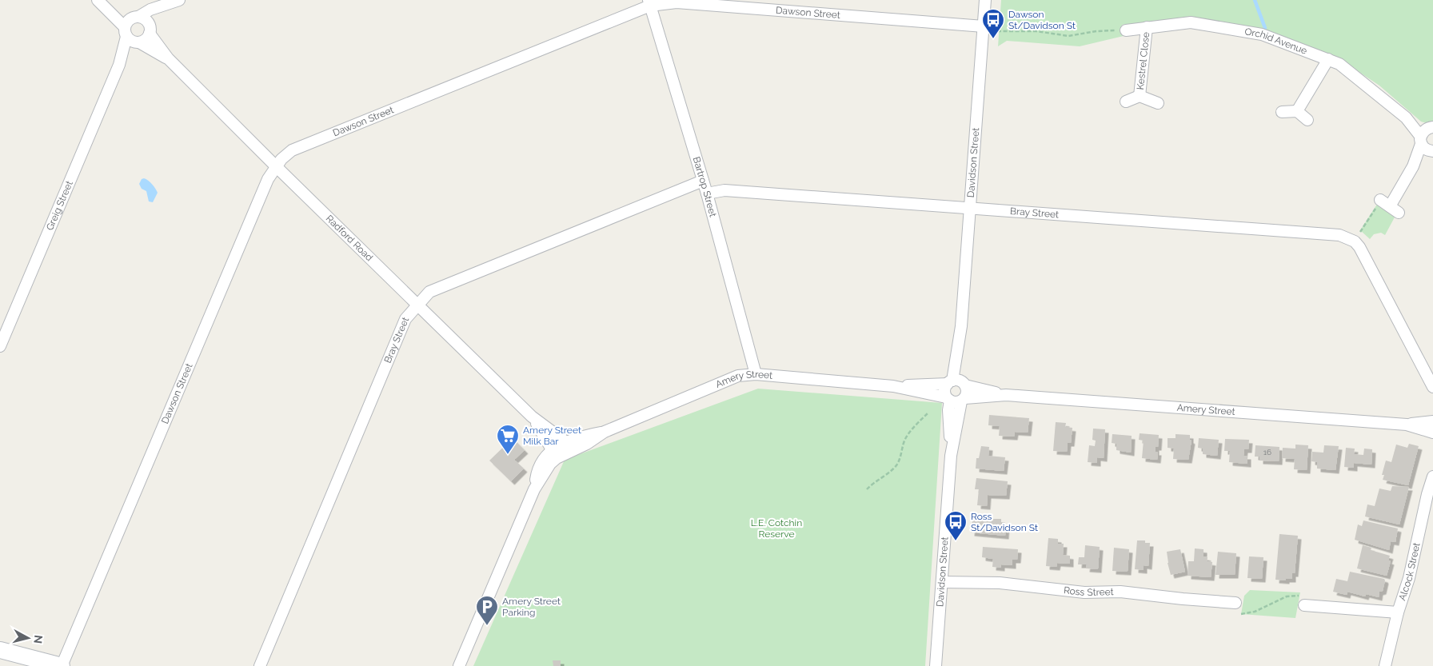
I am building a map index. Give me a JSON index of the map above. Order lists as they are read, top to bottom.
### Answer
{
  "streets": {
    "street": [
      "Dawson Street",
      "Orchid Avenue",
      "Kestrel Close",
      "Davidson Street",
      "Bartrop Street",
      "Greig Street",
      "Bray Street",
      "Radford Road",
      "Amery Street",
      "Alcock Street",
      "Ross Street"
    ]
  },
  "crossings": [
    ["Dawson Street", "Davidson Street"],
    ["Dawson Street", "Bartrop Street"],
    ["Dawson Street", "Radford Road"],
    ["Orchid Avenue", "Kestrel Close"],
    ["Davidson Street", "Bray Street"],
    ["Davidson Street", "Amery Street"],
    ["Davidson Street", "Ross Street"],
    ["Bartrop Street", "Bray Street"],
    ["Bartrop Street", "Amery Street"],
    ["Greig Street", "Radford Road"],
    ["Bray Street", "Radford Road"],
    ["Radford Road", "Amery Street"]
  ],
  "parks": ["L.E. Cotchin Reserve"],
  "places": {
    "bus stop": ["Dawson St/Davidson St", "Ross St/Davidson St"],
    "supermarket": ["Amery Street Milk Bar"],
    "parking": ["Amery Street Parking"]
  },
  "house_numbers": ["16"],
  "north": "right"
}
